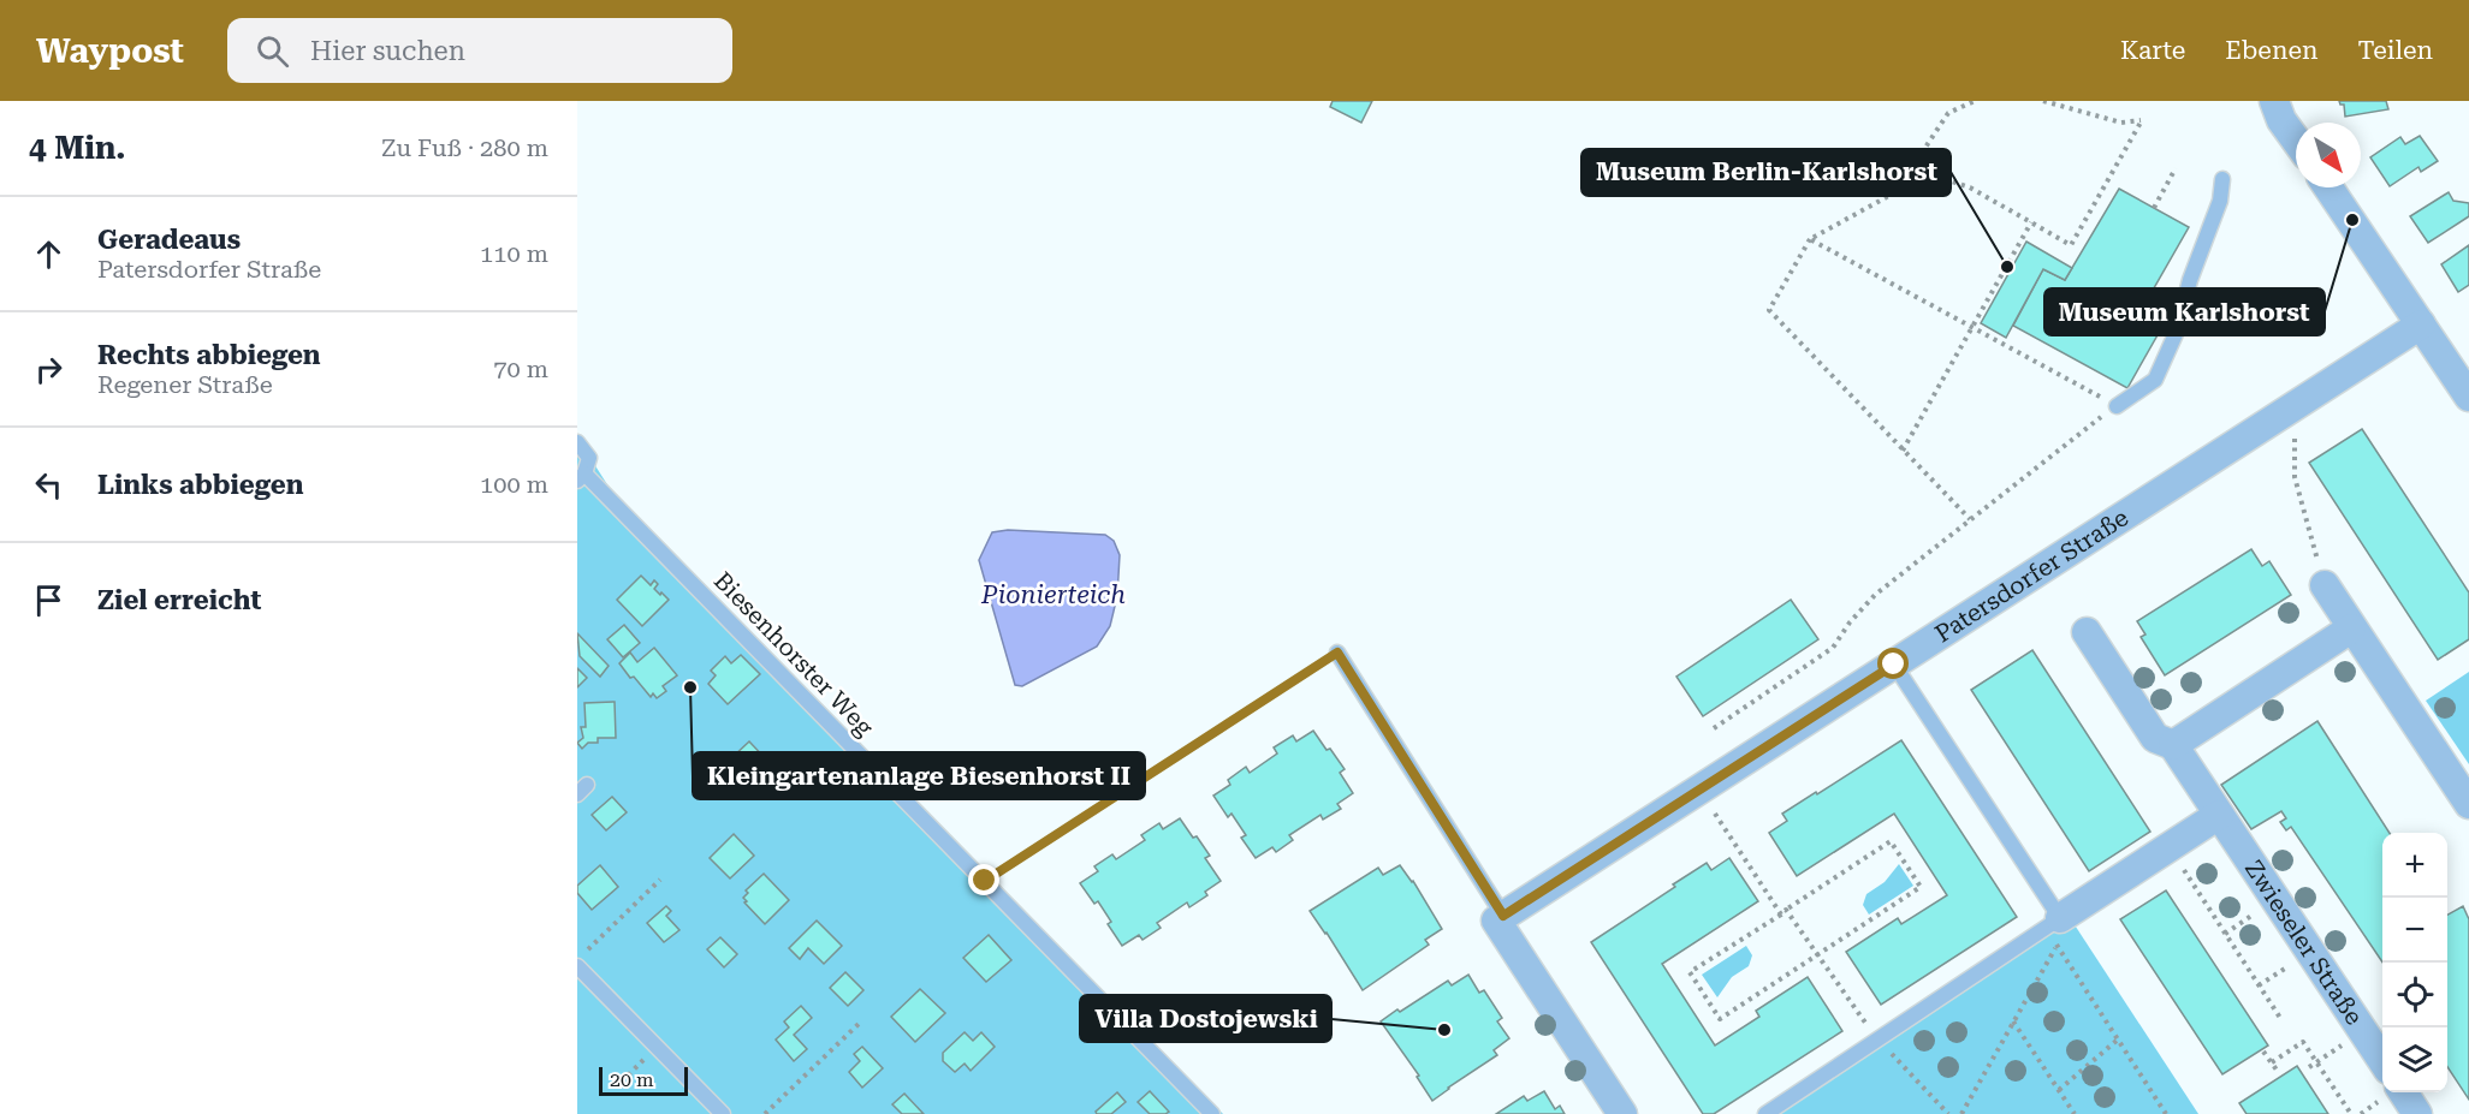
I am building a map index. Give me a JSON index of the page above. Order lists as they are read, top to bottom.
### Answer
{
  "streets": {
    "street": ["Patersdorfer Straße", "Zwieseler Straße"],
    "lane": ["Biesenhorster Weg"]
  },
  "water": ["Pionierteich"],
  "places": [
    "Museum Karlshorst",
    "Museum Berlin-Karlshorst",
    "Kleingartenanlage Biesenhorst II",
    "Villa Dostojewski"
  ],
  "scale_bar": "20 m",
  "north": "bottom right",
  "page": {
    "header": "Waypost",
    "search": "Hier suchen",
    "nav": ["Karte", "Ebenen", "Teilen"],
    "heading": ["4 Min.", "Zu Fuß · 280 m"],
    "list": [
      ["Geradeaus", "Patersdorfer Straße", "110 m"],
      ["Rechts abbiegen", "Regener Straße", "70 m"],
      ["Links abbiegen", "100 m"],
      "Ziel erreicht"
    ],
    "map_buttons": ["+", "−"],
    "scale": "20 m"
  }
}
